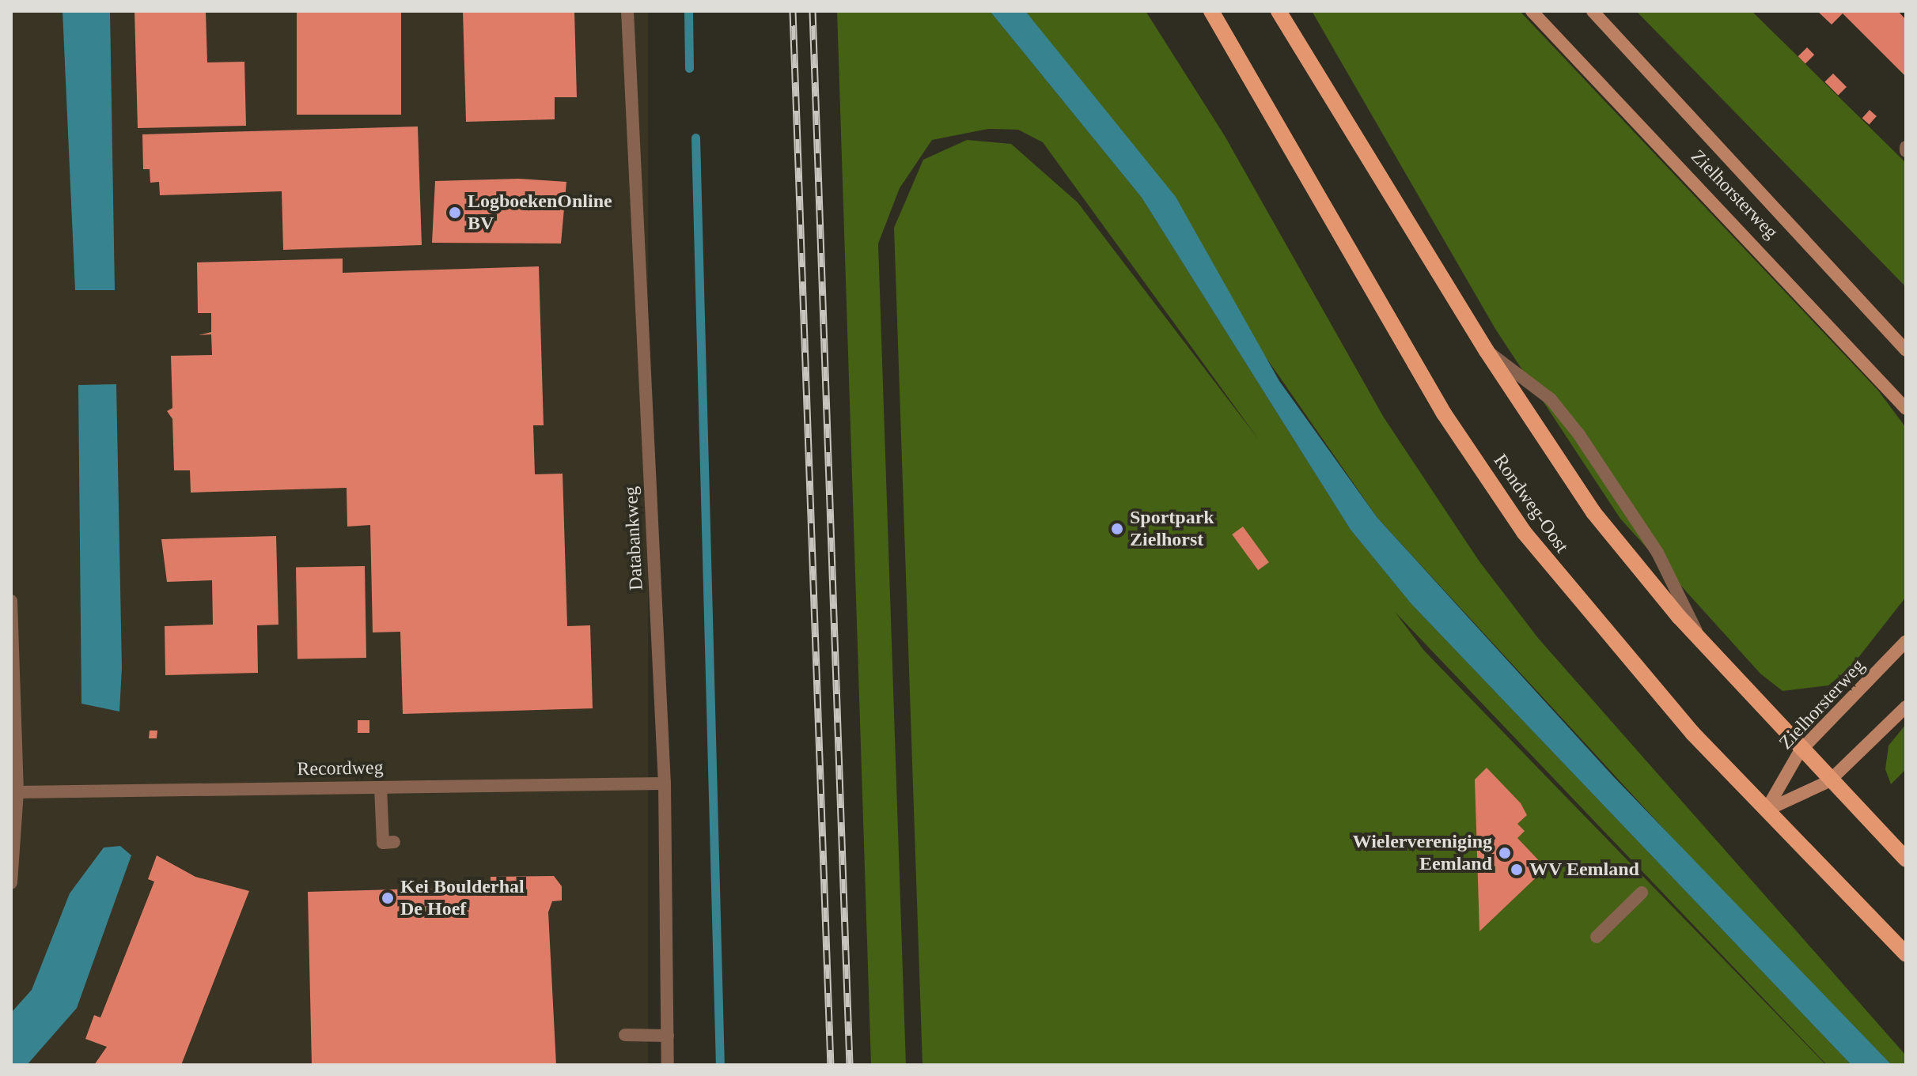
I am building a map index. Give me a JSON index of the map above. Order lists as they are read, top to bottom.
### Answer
{
  "streets": {
    "main road": ["Zielhorsterweg", "Rondweg-Oost"],
    "street": ["Databankweg", "Recordweg"]
  },
  "crossings": [
    ["Zielhorsterweg", "Rondweg-Oost"],
    ["Databankweg", "Recordweg"]
  ],
  "places": [
    "LogboekenOnline BV",
    "Sportpark Zielhorst",
    "Wielervereniging Eemland",
    "WV Eemland",
    "Kei Boulderhal De Hoef"
  ]
}
